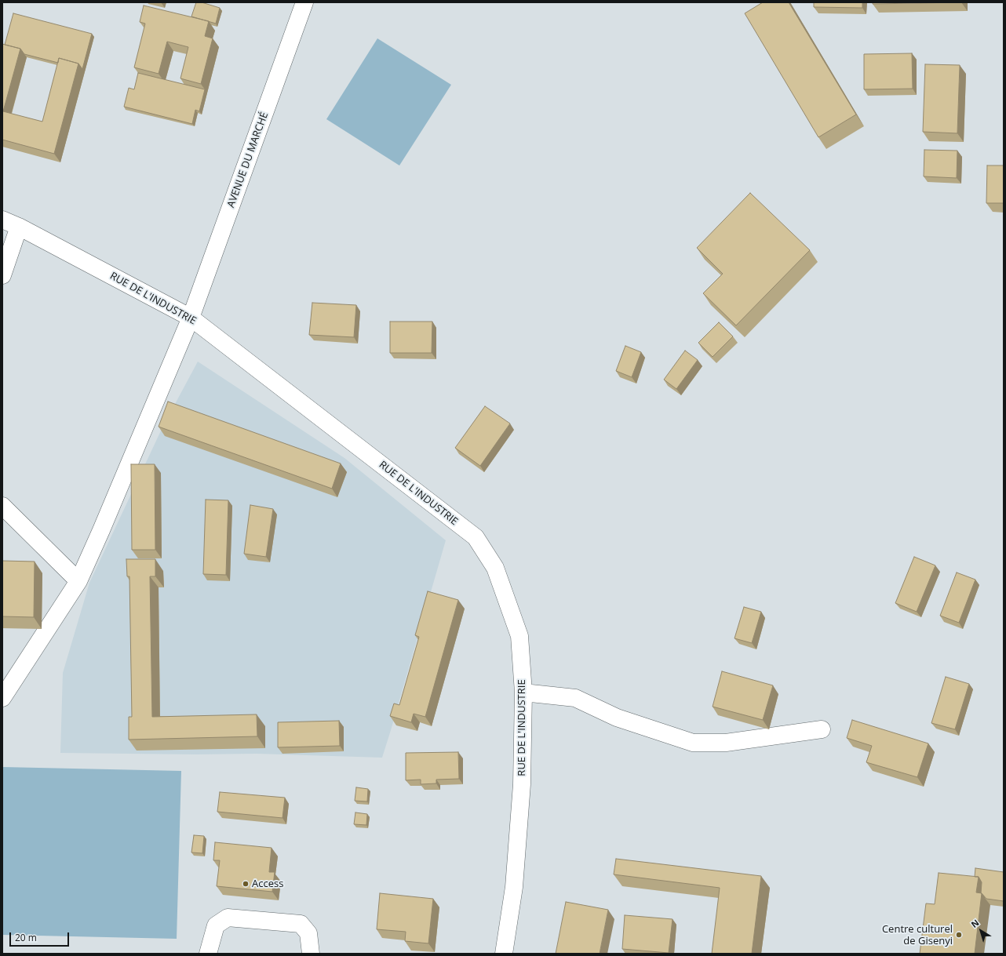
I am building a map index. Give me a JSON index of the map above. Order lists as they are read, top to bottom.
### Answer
{
  "streets": {
    "street": ["AVENUE DU MARCHÉ", "RUE DE L'INDUSTRIE"]
  },
  "crossings": [
    ["AVENUE DU MARCHÉ", "RUE DE L'INDUSTRIE"]
  ],
  "places": ["Access", "Centre culturel de Gisenyi"],
  "scale_bar": "20 m",
  "north": "top left"
}
